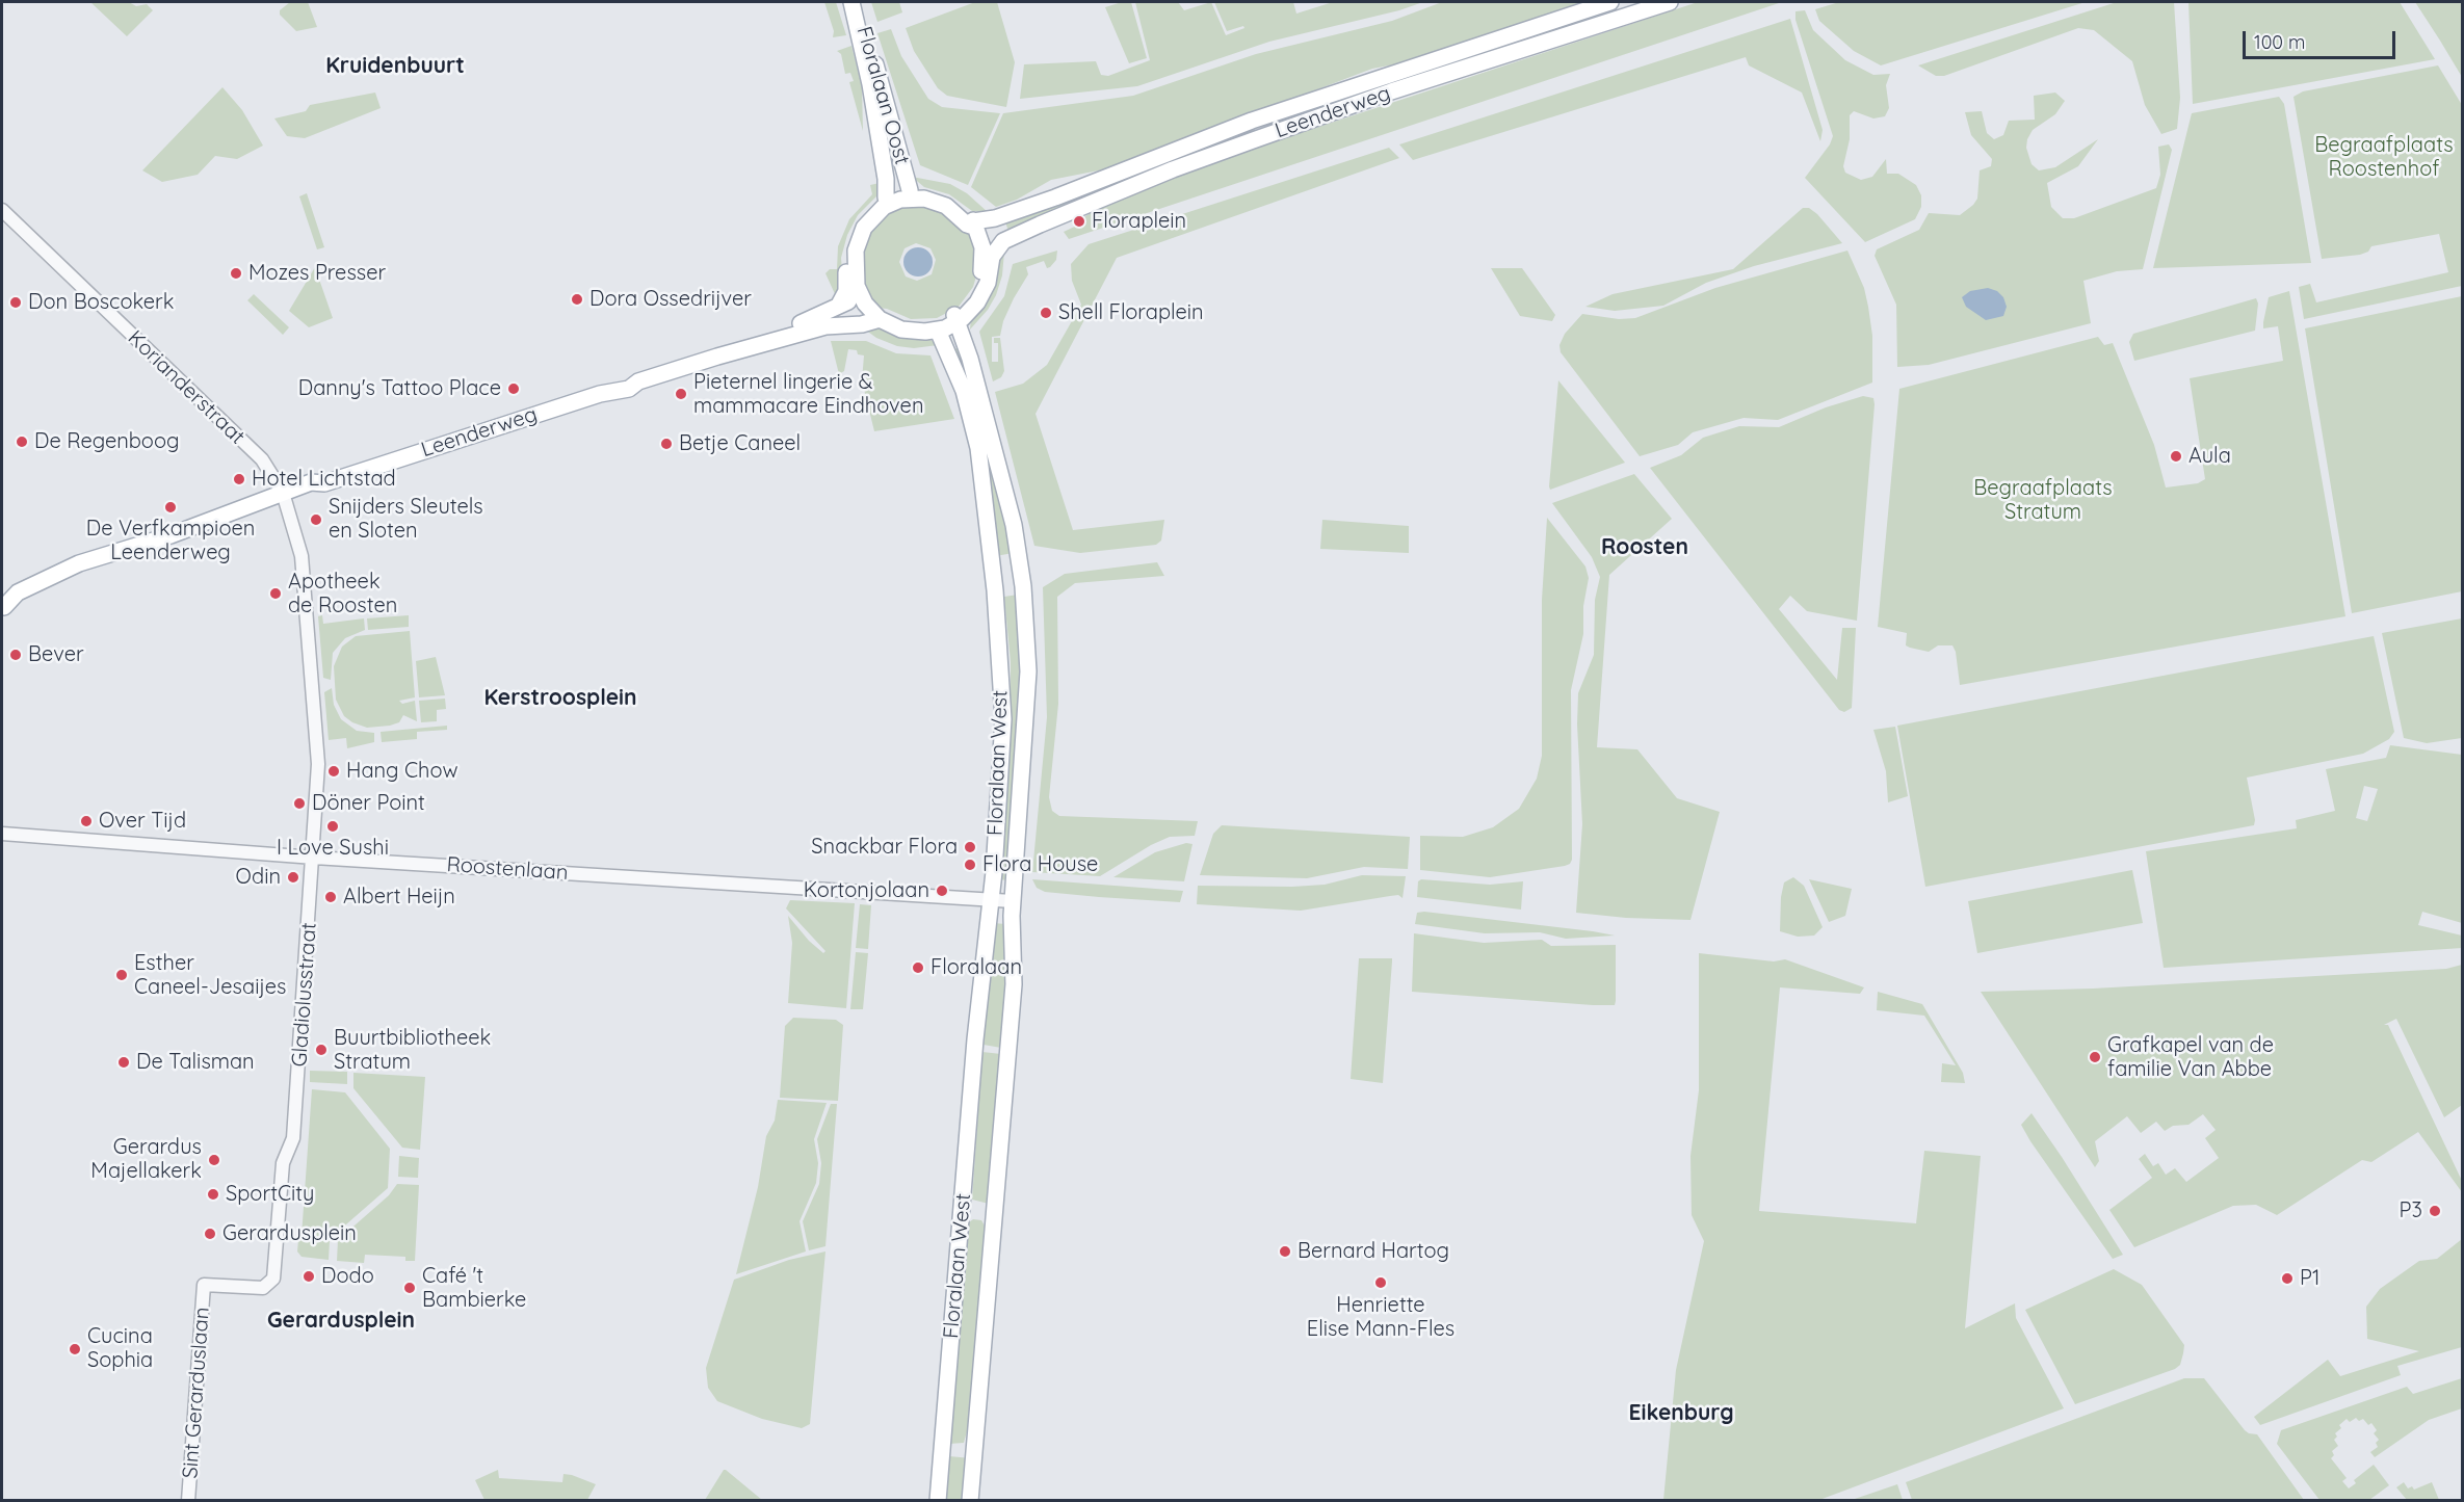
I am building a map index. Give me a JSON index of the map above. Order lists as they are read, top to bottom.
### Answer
{
  "streets": {
    "main road": ["Floralaan Oost", "Leenderweg", "Floralaan West"],
    "street": [
      "Korianderstraat",
      "Roostenlaan",
      "Gladiolusstraat",
      "Sint Gerarduslaan"
    ]
  },
  "crossings": [
    ["Floralaan Oost", "Leenderweg"],
    ["Floralaan Oost", "Floralaan West"],
    ["Leenderweg", "Korianderstraat"],
    ["Leenderweg", "Floralaan West"],
    ["Korianderstraat", "Gladiolusstraat"],
    ["Floralaan West", "Roostenlaan"],
    ["Roostenlaan", "Gladiolusstraat"],
    ["Gladiolusstraat", "Sint Gerarduslaan"]
  ],
  "districts": [
    "Kruidenbuurt",
    "Roosten",
    "Kerstroosplein",
    "Gerardusplein",
    "Eikenburg"
  ],
  "parks": ["Begraafplaats Roostenhof", "Begraafplaats Stratum"],
  "places": [
    "Floraplein",
    "Mozes Presser",
    "Dora Ossedrijver",
    "Don Boscokerk",
    "Shell Floraplein",
    "Danny's Tattoo Place",
    "Pieternel lingerie & mammacare Eindhoven",
    "De Regenboog",
    "Betje Caneel",
    "Aula",
    "Hotel Lichtstad",
    "De Verfkampioen Leenderweg",
    "Snijders Sleutels en Sloten",
    "Apotheek de Roosten",
    "Bever",
    "Hang Chow",
    "Döner Point",
    "Over Tijd",
    "I Love Sushi",
    "Snackbar Flora",
    "Flora House",
    "Odin",
    "Kortonjolaan",
    "Albert Heijn",
    "Floralaan",
    "Esther Caneel-Jesaijes",
    "Buurtbibliotheek Stratum",
    "Grafkapel van de familie Van Abbe",
    "De Talisman",
    "Gerardus Majellakerk",
    "SportCity",
    "P3",
    "Gerardusplein",
    "Bernard Hartog",
    "Dodo",
    "P1",
    "Henriette Elise Mann-Fles",
    "Café 't Bambierke",
    "Cucina Sophia"
  ],
  "scale_bar": "100 m"
}
